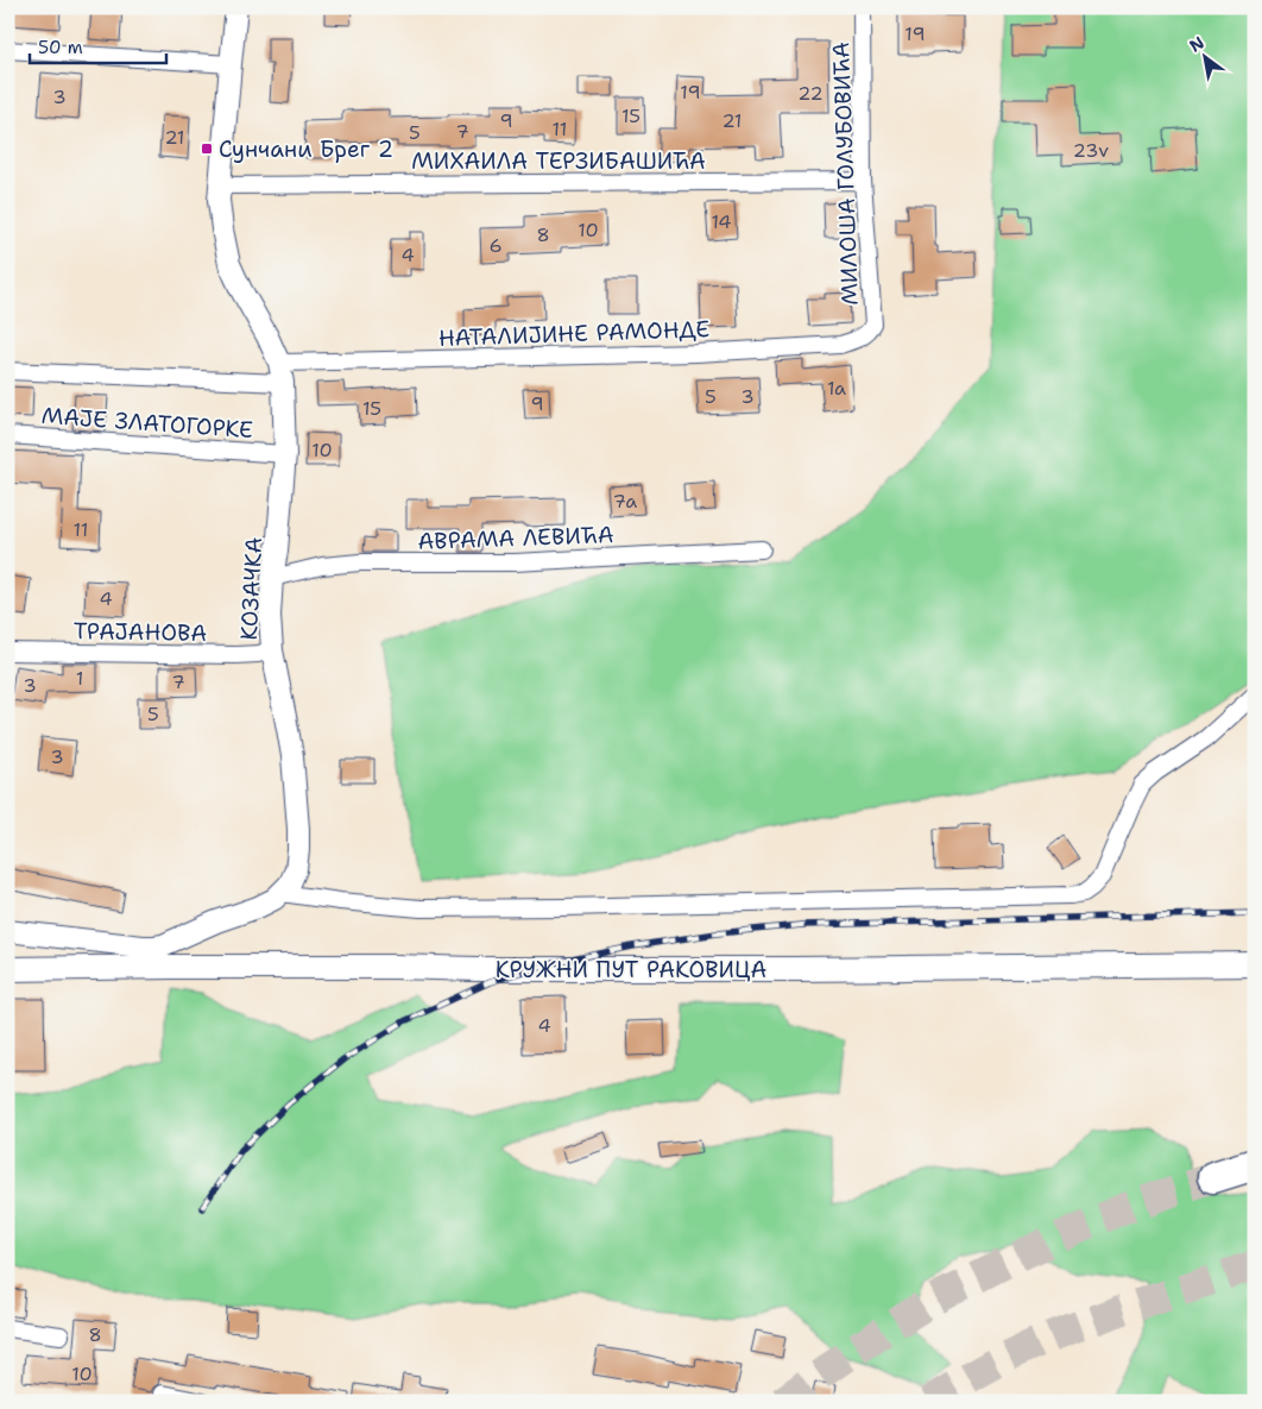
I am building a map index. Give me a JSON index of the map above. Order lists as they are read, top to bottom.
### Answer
{
  "streets": {
    "main road": ["КРУЖНИ ПУТ РАКОВИЦА"],
    "street": [
      "МИХАИЛА ТЕРЗИБАШИЋА",
      "МИЛОША ГОЛУБОВИЋА",
      "НАТАЛИЈИНЕ РАМОНДЕ",
      "МАЈЕ ЗЛАТОГОРКЕ",
      "АВРАМА ЛЕВИЋА",
      "КОЗАЧКА",
      "ТРАЈАНОВА"
    ]
  },
  "crossings": [
    ["МИХАИЛА ТЕРЗИБАШИЋА", "МИЛОША ГОЛУБОВИЋА"],
    ["МИХАИЛА ТЕРЗИБАШИЋА", "КОЗАЧКА"],
    ["МИЛОША ГОЛУБОВИЋА", "НАТАЛИЈИНЕ РАМОНДЕ"],
    ["НАТАЛИЈИНЕ РАМОНДЕ", "КОЗАЧКА"],
    ["МАЈЕ ЗЛАТОГОРКЕ", "КОЗАЧКА"],
    ["АВРАМА ЛЕВИЋА", "КОЗАЧКА"],
    ["КОЗАЧКА", "ТРАЈАНОВА"]
  ],
  "places": {
    "transit": ["Сунчани Брег 2"]
  },
  "house_numbers": [
    "19",
    "19",
    "22",
    "3",
    "15",
    "9",
    "21",
    "11",
    "7",
    "5",
    "21",
    "23v",
    "14",
    "10",
    "8",
    "6",
    "4",
    "1a",
    "5",
    "3",
    "9",
    "15",
    "10",
    "7a",
    "11",
    "4",
    "1",
    "7",
    "3",
    "5",
    "3",
    "4",
    "8",
    "10"
  ],
  "scale_bar": "50 m",
  "north": "top left"
}
